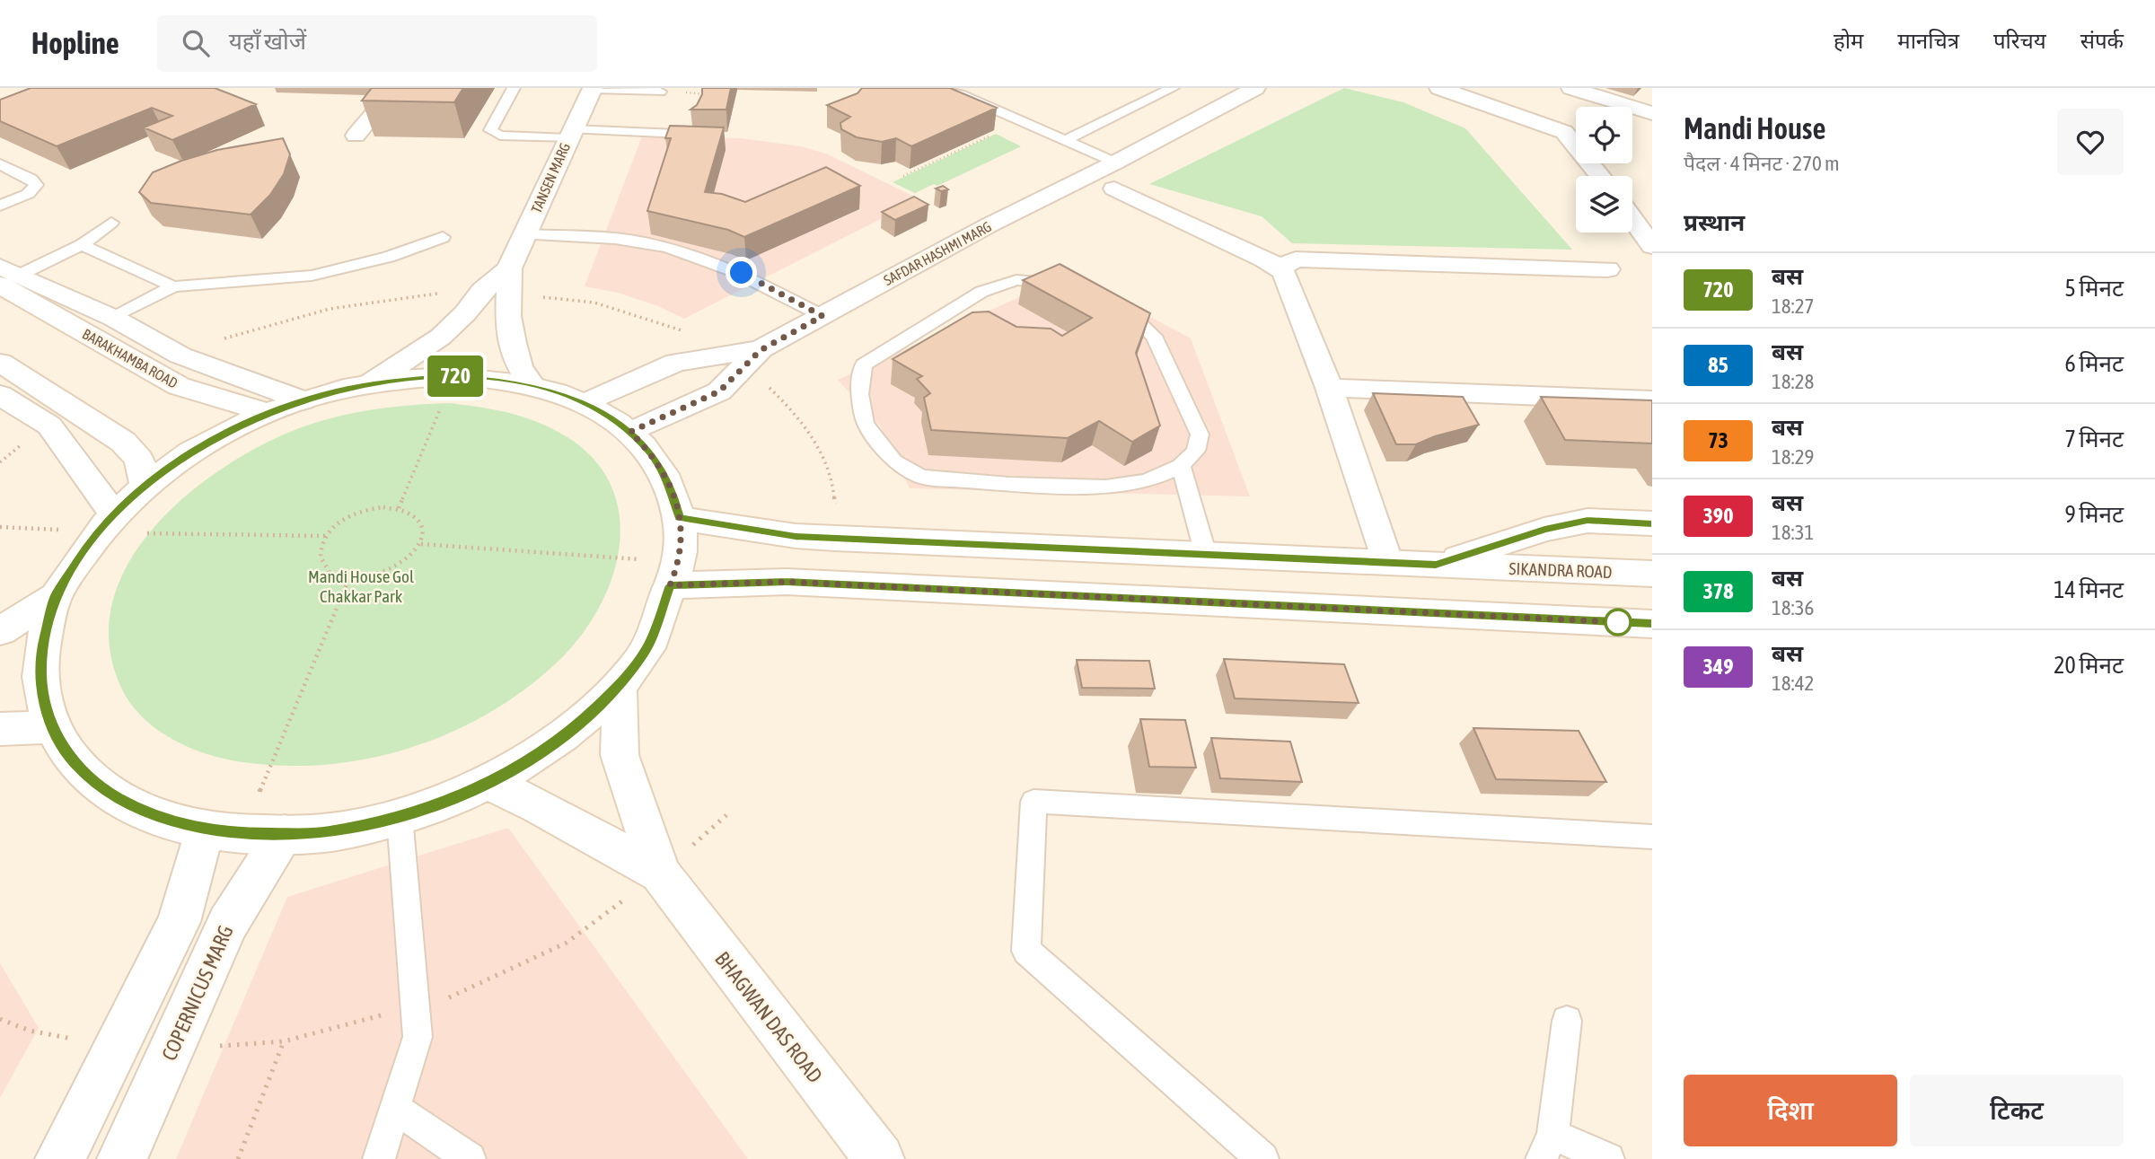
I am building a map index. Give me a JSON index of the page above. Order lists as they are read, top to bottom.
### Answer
{
  "streets": {
    "street": [
      "TANSEN MARG",
      "SAFDAR HASHMI MARG",
      "BARAKHAMBA ROAD",
      "SIKANDRA ROAD",
      "COPERNICUS MARG",
      "BHAGWAN DAS ROAD"
    ]
  },
  "parks": ["Mandi House Gol Chakkar Park"],
  "lines": ["bus line 720"],
  "page": {
    "header": "Hopline",
    "search": "यहाँ खोजें",
    "nav": [
      "होम",
      "मानचित्र",
      "परिचय",
      "संपर्क"
    ],
    "on_map": "720",
    "heading": [
      ["Mandi House", "पैदल · 4 मिनट · 270 m"],
      "प्रस्थान"
    ],
    "list": [
      {
        "mark": "720",
        "name": "बस",
        "note": "18:27",
        "value": "5 मिनट"
      },
      {
        "mark": "85",
        "name": "बस",
        "note": "18:28",
        "value": "6 मिनट"
      },
      {
        "mark": "73",
        "name": "बस",
        "note": "18:29",
        "value": "7 मिनट"
      },
      {
        "mark": "390",
        "name": "बस",
        "note": "18:31",
        "value": "9 मिनट"
      },
      {
        "mark": "378",
        "name": "बस",
        "note": "18:36",
        "value": "14 मिनट"
      },
      {
        "mark": "349",
        "name": "बस",
        "note": "18:42",
        "value": "20 मिनट"
      }
    ],
    "buttons": ["दिशा", "टिकट"]
  }
}
